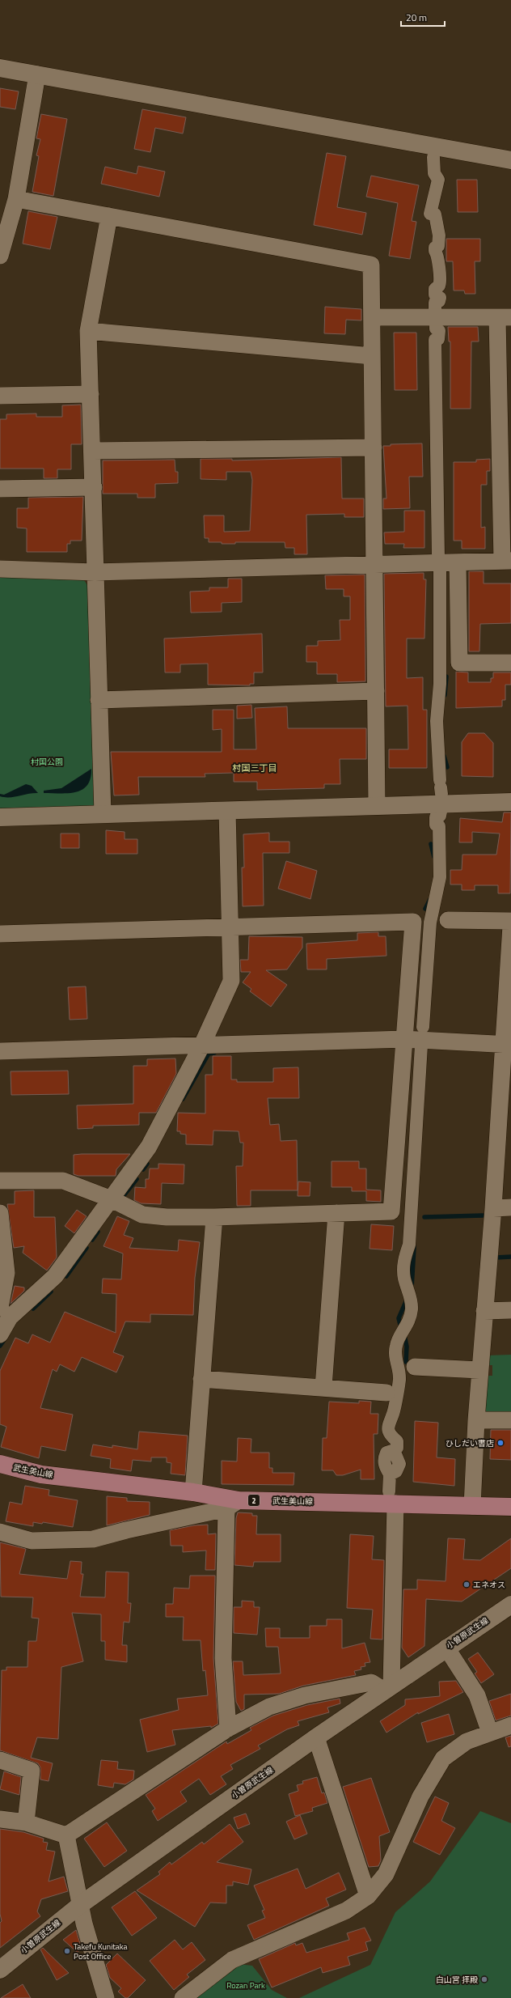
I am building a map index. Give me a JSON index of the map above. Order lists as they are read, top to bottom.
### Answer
{
  "streets": {
    "main road": ["武生美山線", "2"],
    "street": ["小曽原武生線"]
  },
  "districts": ["村国三丁目"],
  "parks": ["村国公園", "Rozan Park"],
  "places": [
    "ひしだい書店",
    "エネオス",
    "Takefu Kunitaka Post Office",
    "白山宮 拝殿"
  ],
  "scale_bar": "20 m"
}
